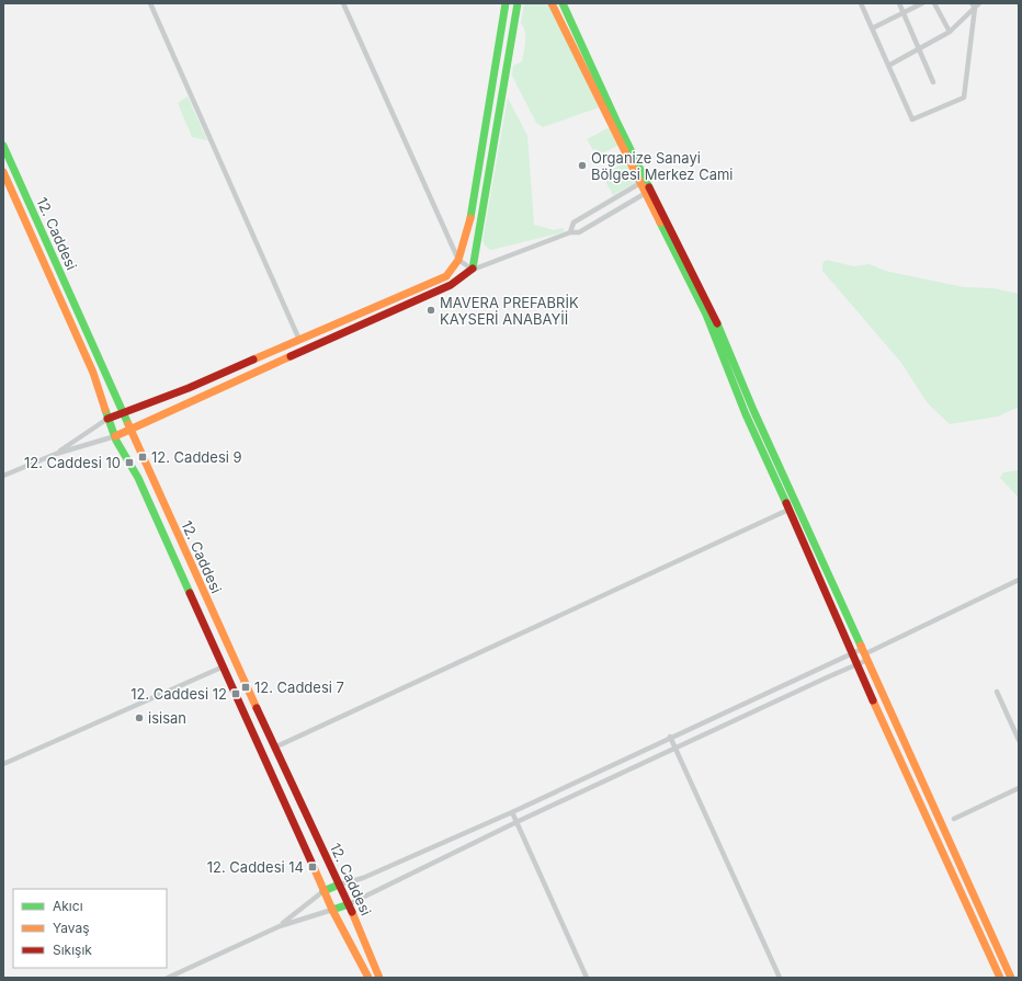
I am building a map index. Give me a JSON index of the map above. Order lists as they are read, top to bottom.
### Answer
{
  "streets": {
    "street": ["12. Caddesi"]
  },
  "places": {
    "other": ["Organize Sanayi Bölgesi Merkez Cami", "MAVERA PREFABRİK KAYSERİ ANABAYİİ", "isisan"],
    "transit": [
      "12. Caddesi 9",
      "12. Caddesi 10",
      "12. Caddesi 7",
      "12. Caddesi 12",
      "12. Caddesi 14"
    ]
  },
  "legend": ["Akıcı", "Yavaş", "Sıkışık"]
}
